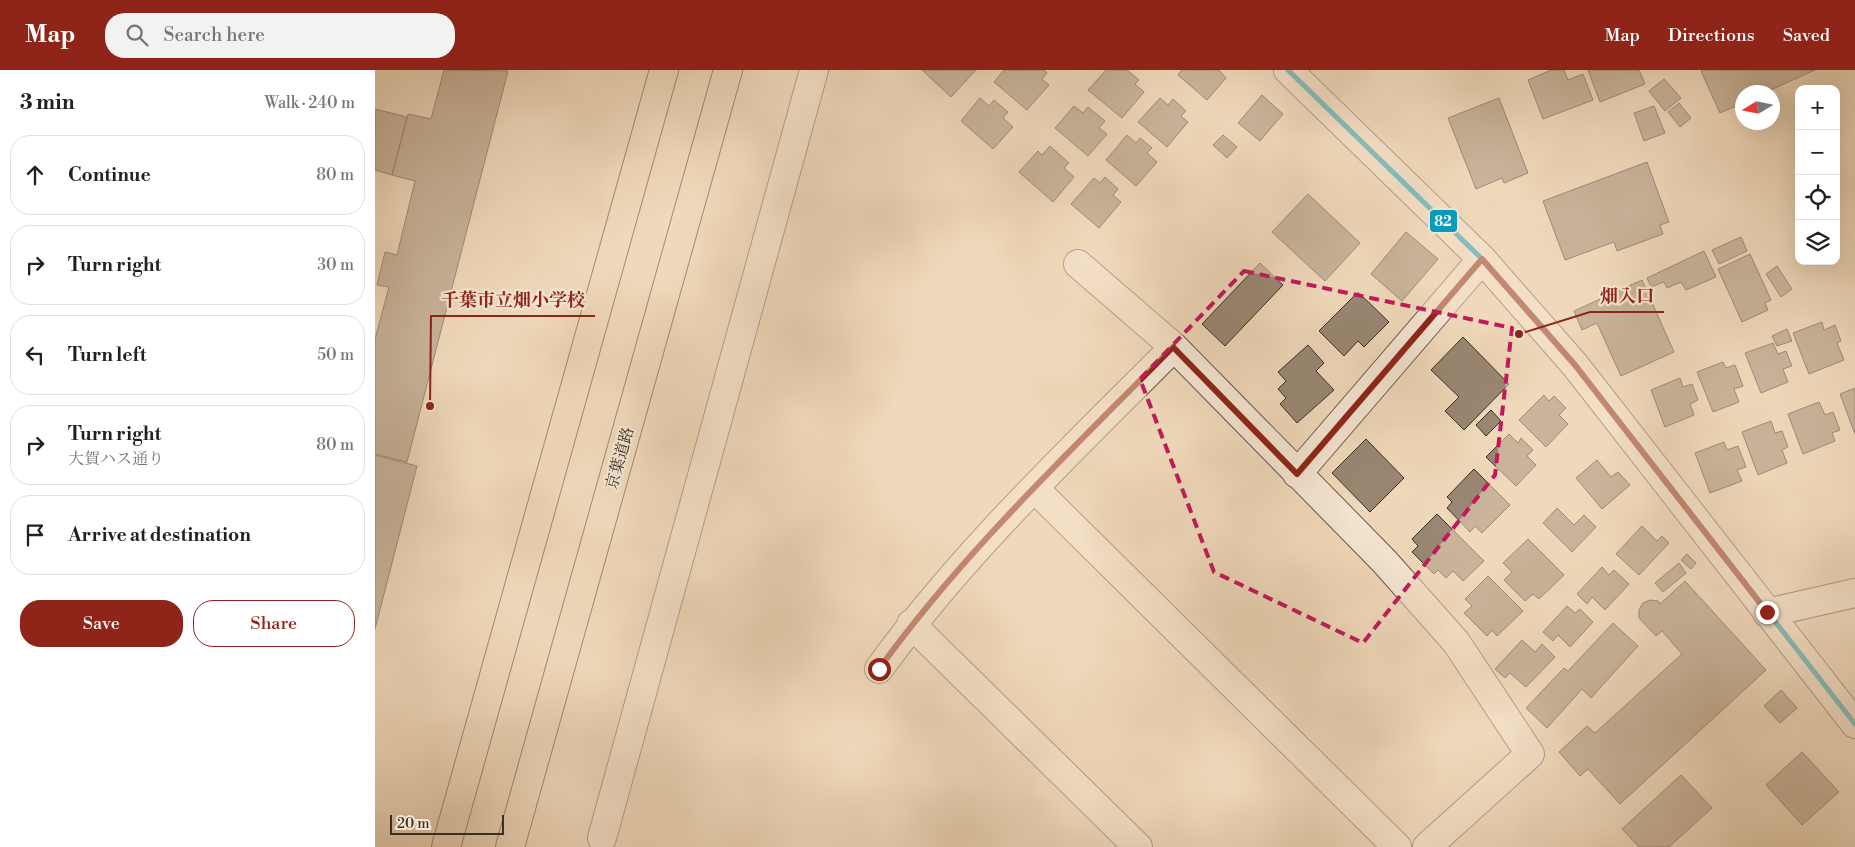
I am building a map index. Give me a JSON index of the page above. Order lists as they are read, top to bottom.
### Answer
{
  "streets": {
    "highway": ["京葉道路"]
  },
  "places": ["畑入口", "千葉市立畑小学校"],
  "lines": ["transit line 82"],
  "scale_bar": "20 m",
  "north": "left",
  "page": {
    "header": "Map",
    "search": "Search here",
    "nav": ["Map", "Directions", "Saved"],
    "heading": ["3 min", "Walk · 240 m"],
    "map_buttons": ["+", "−"],
    "list": [
      ["Continue", "80 m"],
      ["Turn right", "30 m"],
      ["Turn left", "50 m"],
      ["Turn right", "大賀ハス通り", "80 m"],
      "Arrive at destination"
    ],
    "buttons": ["Save", "Share"],
    "scale": "20 m"
  }
}
